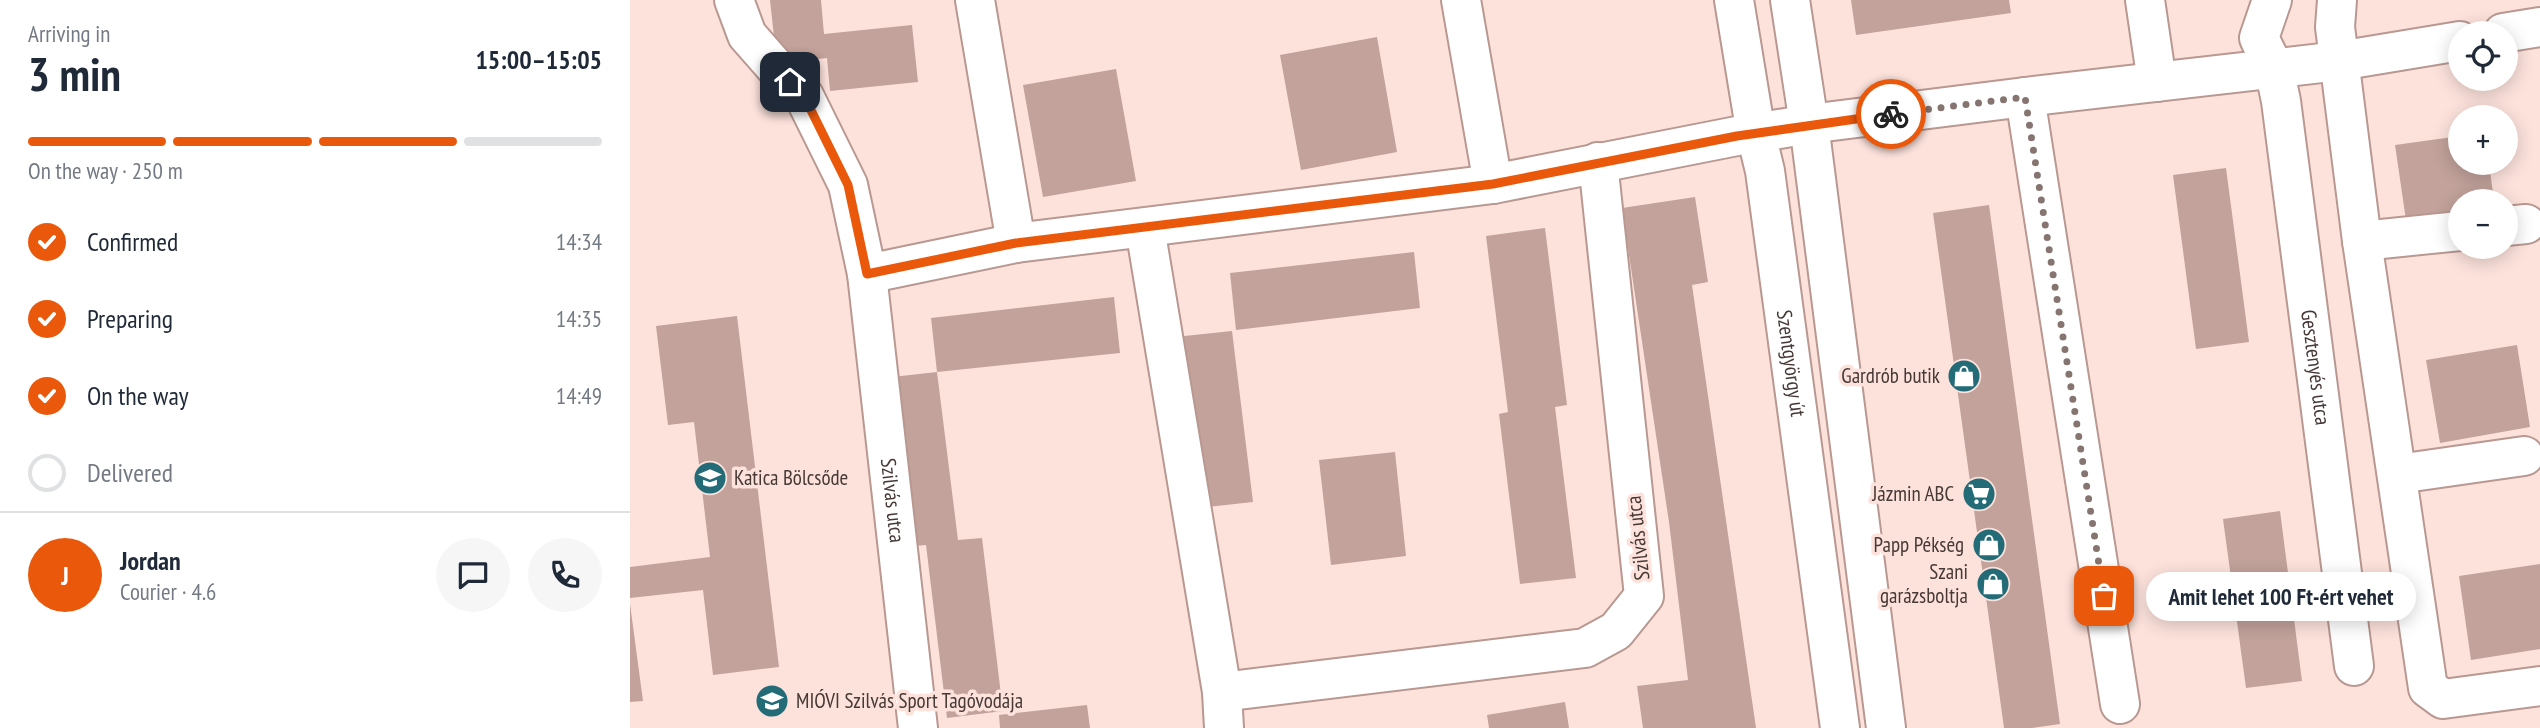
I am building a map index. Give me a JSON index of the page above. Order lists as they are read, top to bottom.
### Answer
{
  "streets": {
    "street": ["Szentgyörgy út", "Gesztenyés utca", "Szilvás utca"]
  },
  "places": {
    "shop": ["Gardrób butik", "Papp Pékség", "Szani garázsboltja"],
    "school or university": ["Katica Bölcsőde", "MIÓVI Szilvás Sport Tagóvodája"],
    "supermarket": ["Jázmin ABC"],
    "other": ["Amit lehet 100 Ft-ért vehet"]
  },
  "page": {
    "heading": ["3 min", "Arriving in", "15:00–15:05"],
    "panel": ["Jordan", "Courier · 4.6"],
    "map_buttons": ["+", "−"],
    "bar": "On the way · 250 m",
    "list": [
      ["Confirmed", "14:34"],
      ["Preparing", "14:35"],
      ["On the way", "14:49"],
      "Delivered"
    ],
    "round": "J",
    "bubble": "Amit lehet 100 Ft-ért vehet"
  }
}
